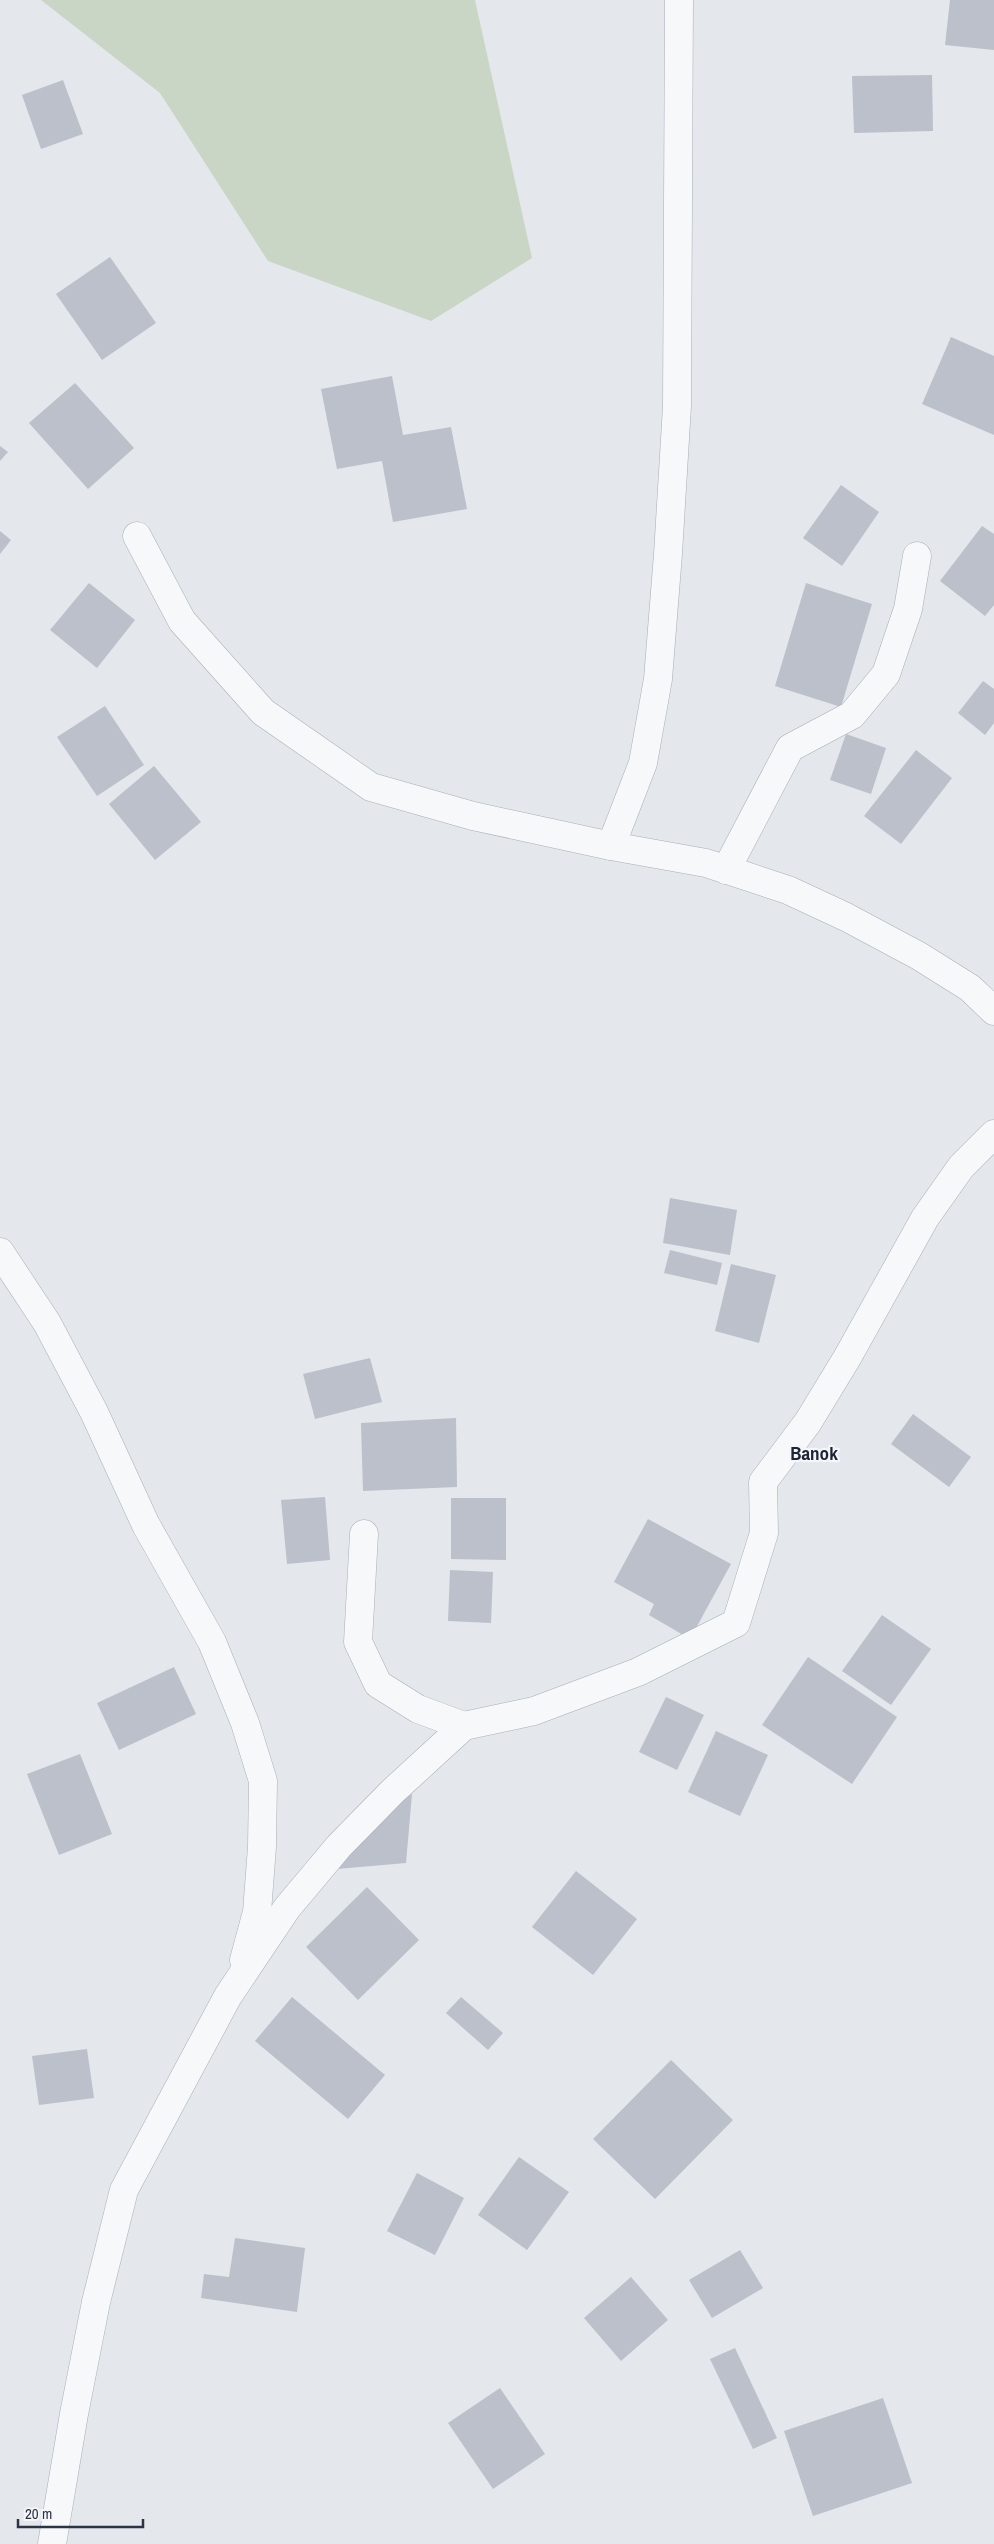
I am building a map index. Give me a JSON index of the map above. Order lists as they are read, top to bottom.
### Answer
{
  "districts": ["Banok"],
  "scale_bar": "20 m"
}
